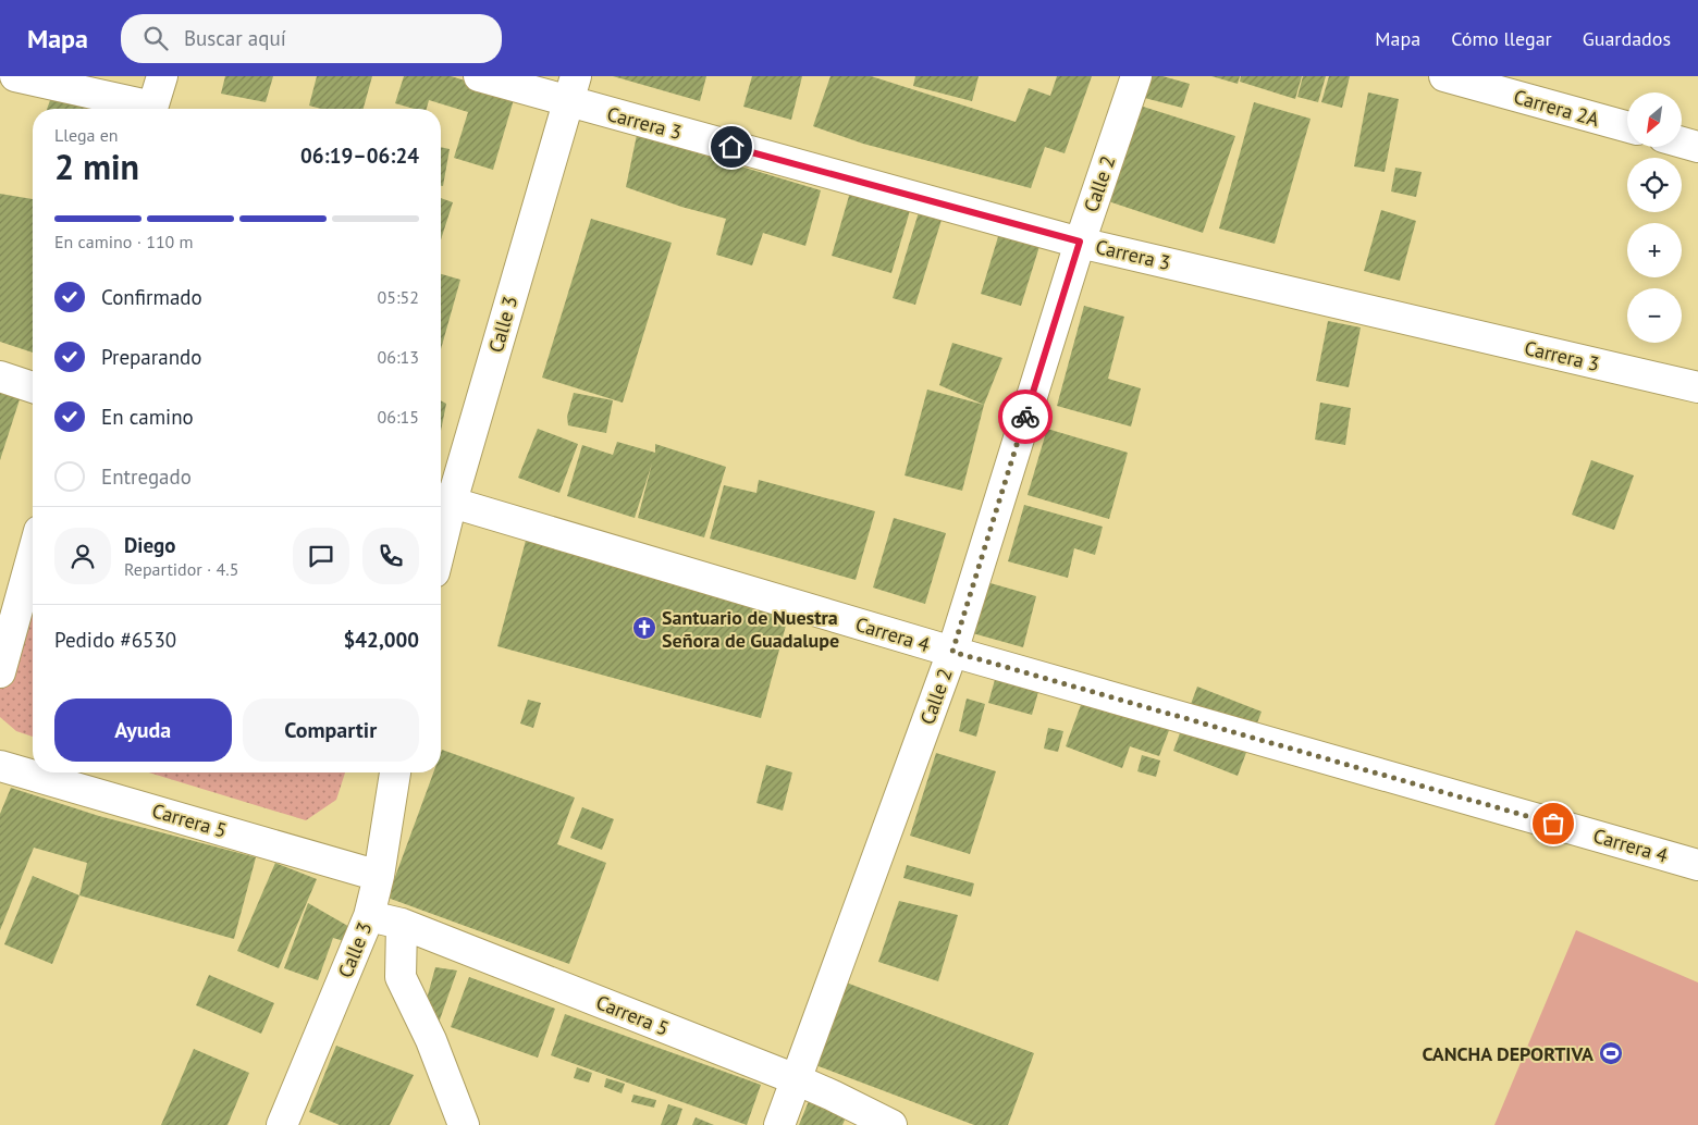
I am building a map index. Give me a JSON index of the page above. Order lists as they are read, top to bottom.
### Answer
{
  "streets": {
    "street": [
      "Carrera 2A",
      "Carrera 3",
      "Calle 2",
      "Calle 3",
      "Carrera 4",
      "Carrera 5"
    ]
  },
  "crossings": [
    ["Carrera 3", "Calle 2"],
    ["Carrera 3", "Calle 3"],
    ["Calle 2", "Carrera 4"],
    ["Calle 2", "Carrera 5"],
    ["Calle 3", "Carrera 4"],
    ["Calle 3", "Carrera 5"]
  ],
  "places": {
    "church": ["Santuario de Nuestra Señora de Guadalupe"],
    "sports": ["CANCHA DEPORTIVA"]
  },
  "north": "bottom left",
  "page": {
    "header": "Mapa",
    "search": "Buscar aquí",
    "nav": ["Mapa", "Cómo llegar", "Guardados"],
    "map_buttons": ["+", "−"],
    "heading": ["2 min", "Llega en", "06:19–06:24"],
    "panel": [
      "Diego",
      "Repartidor · 4.5",
      "Pedido #6530",
      "$42,000"
    ],
    "bar": "En camino · 110 m",
    "list": [
      ["Confirmado", "05:52"],
      ["Preparando", "06:13"],
      ["En camino", "06:15"],
      "Entregado"
    ],
    "buttons": ["Ayuda", "Compartir"]
  }
}
